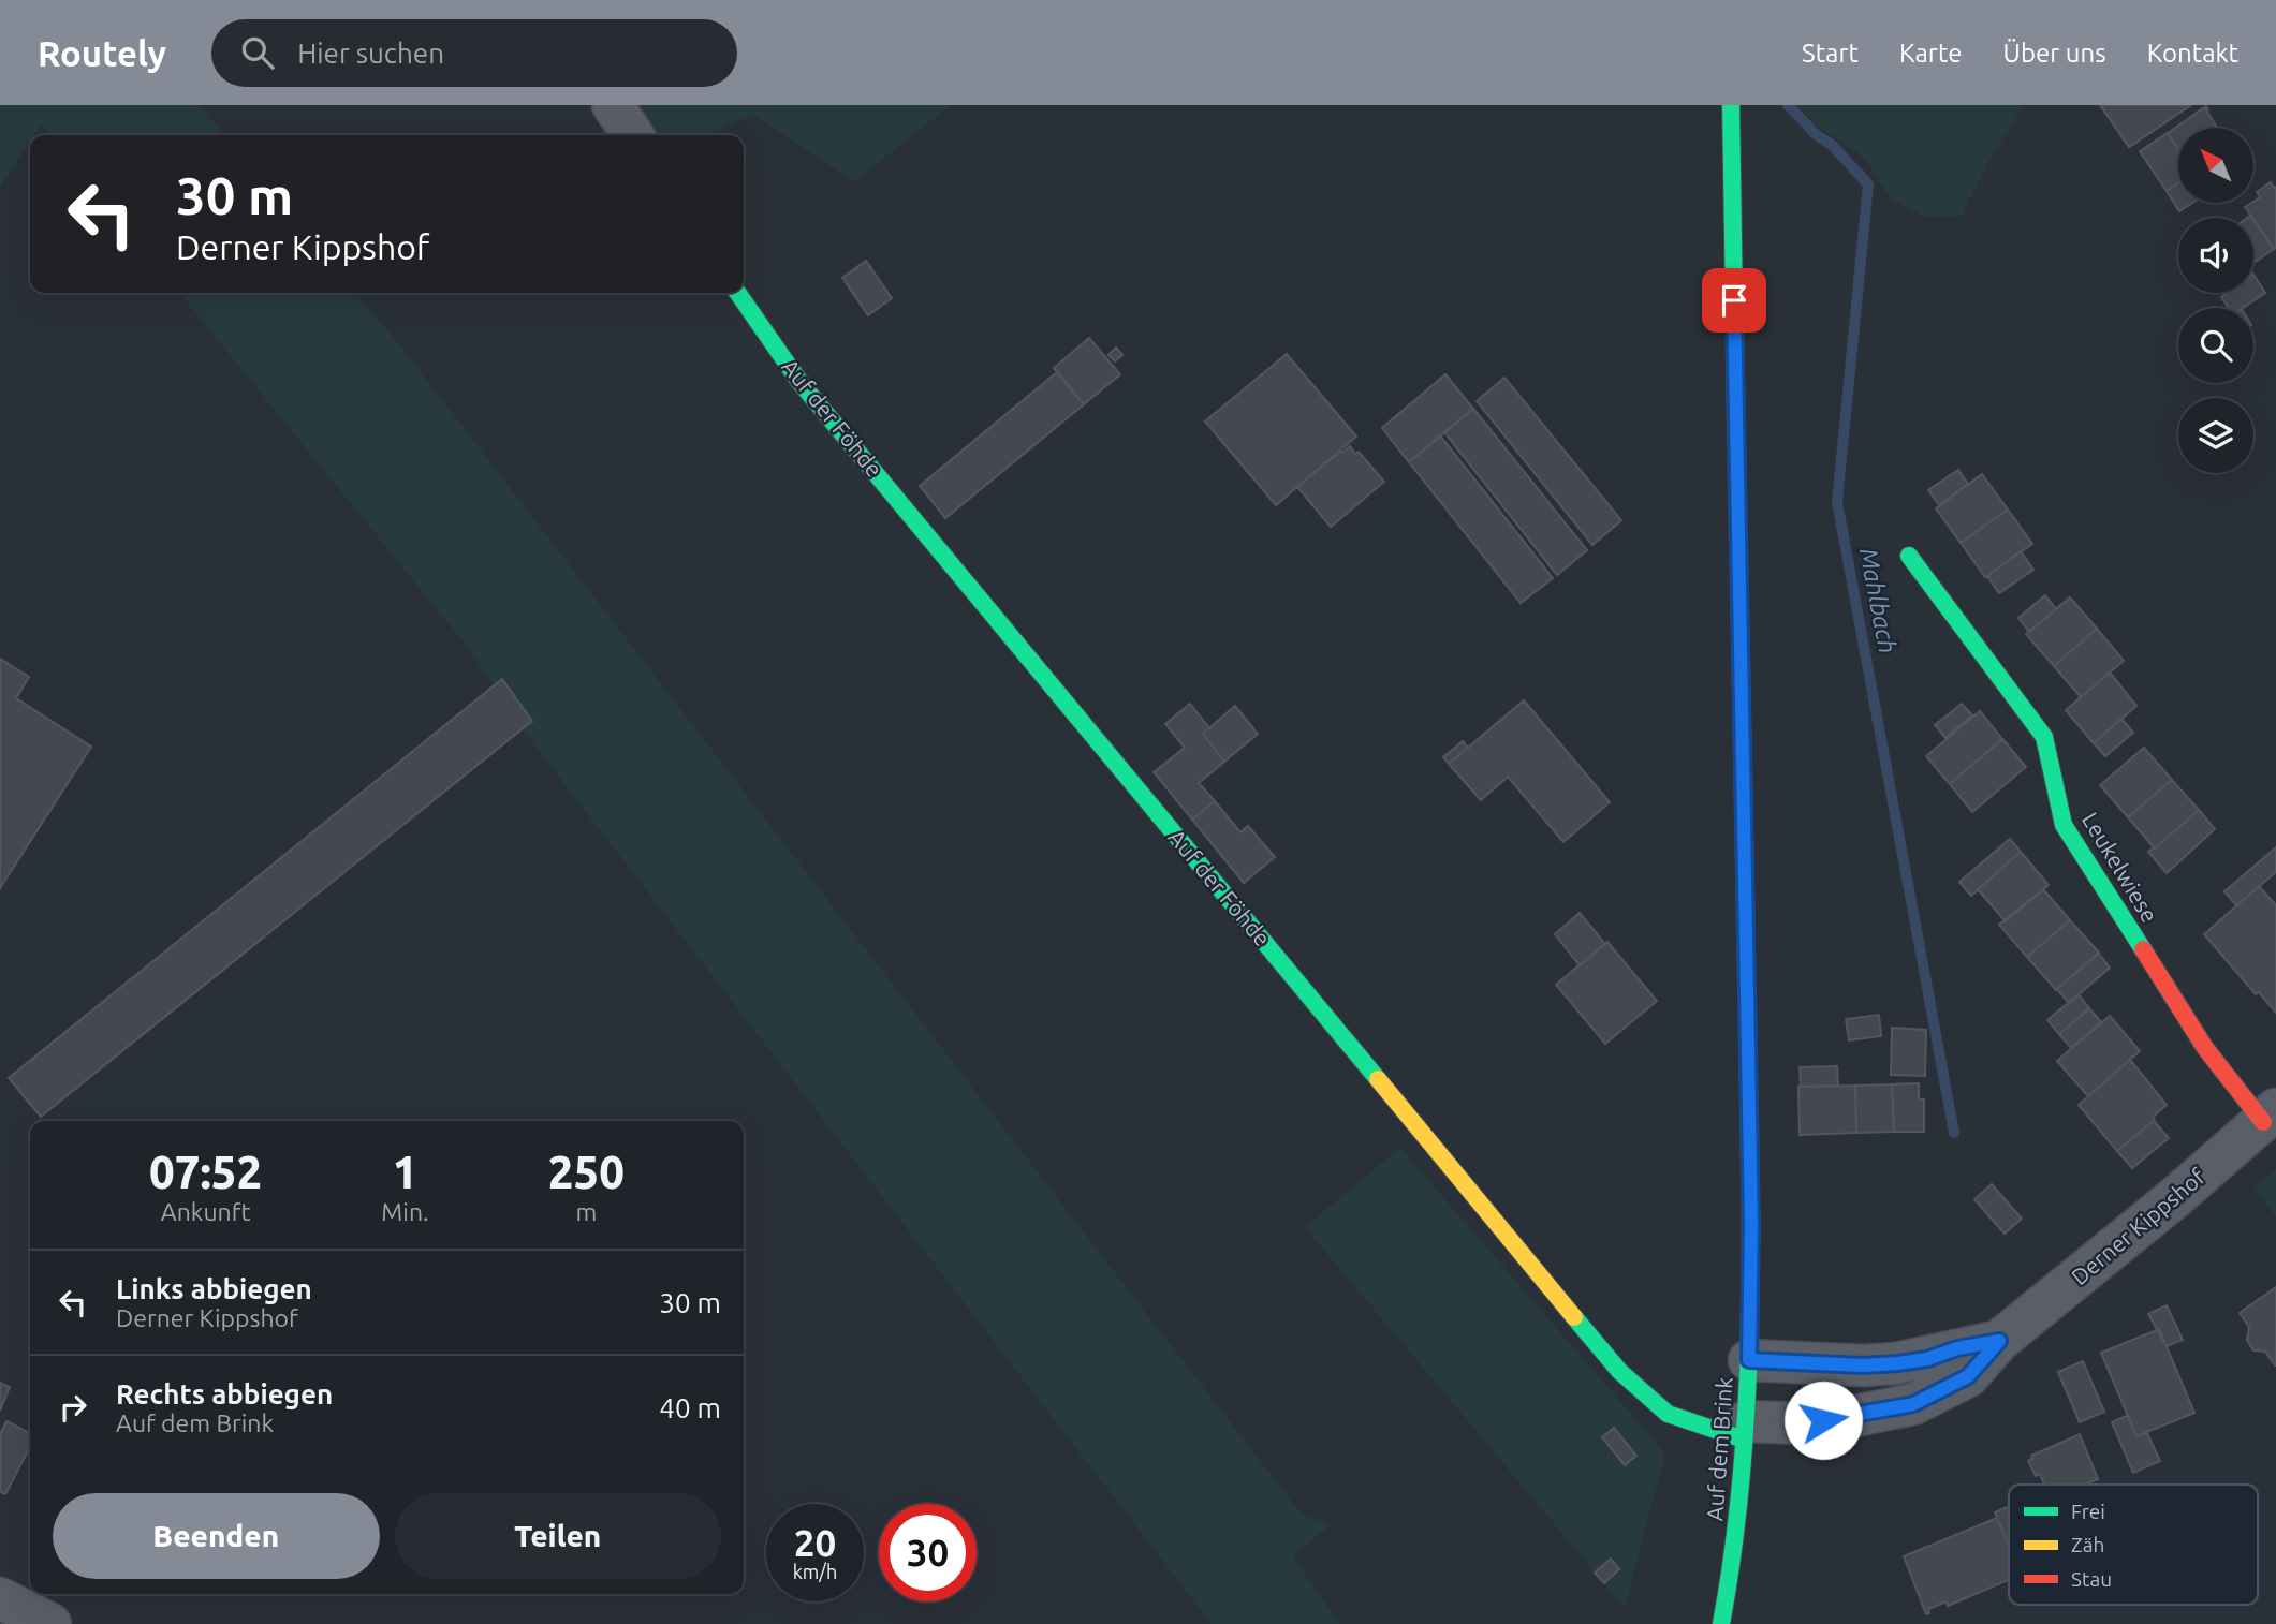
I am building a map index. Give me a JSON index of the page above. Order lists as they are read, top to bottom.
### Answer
{
  "streets": {
    "street": [
      "Auf der Föhde",
      "Leukelwiese",
      "Derner Kippshof",
      "Auf dem Brink"
    ]
  },
  "crossings": [
    ["Auf der Föhde", "Derner Kippshof"],
    ["Auf der Föhde", "Auf dem Brink"],
    ["Leukelwiese", "Derner Kippshof"],
    ["Derner Kippshof", "Auf dem Brink"]
  ],
  "water": ["Mahlbach"],
  "legend": ["Frei", "Zäh", "Stau"],
  "north": "top left",
  "page": {
    "header": "Routely",
    "search": "Hier suchen",
    "nav": [
      "Start",
      "Karte",
      "Über uns",
      "Kontakt"
    ],
    "turn": ["30 m", "Derner Kippshof"],
    "eta": [
      "07:52",
      "Ankunft",
      "1",
      "Min.",
      "250",
      "m"
    ],
    "list": [
      {
        "name": "Links abbiegen",
        "note": "Derner Kippshof",
        "value": "30 m"
      },
      {
        "name": "Rechts abbiegen",
        "note": "Auf dem Brink",
        "value": "40 m"
      }
    ],
    "buttons": ["Beenden", "Teilen"],
    "speed": "20 km/h",
    "limit": "30"
  }
}
